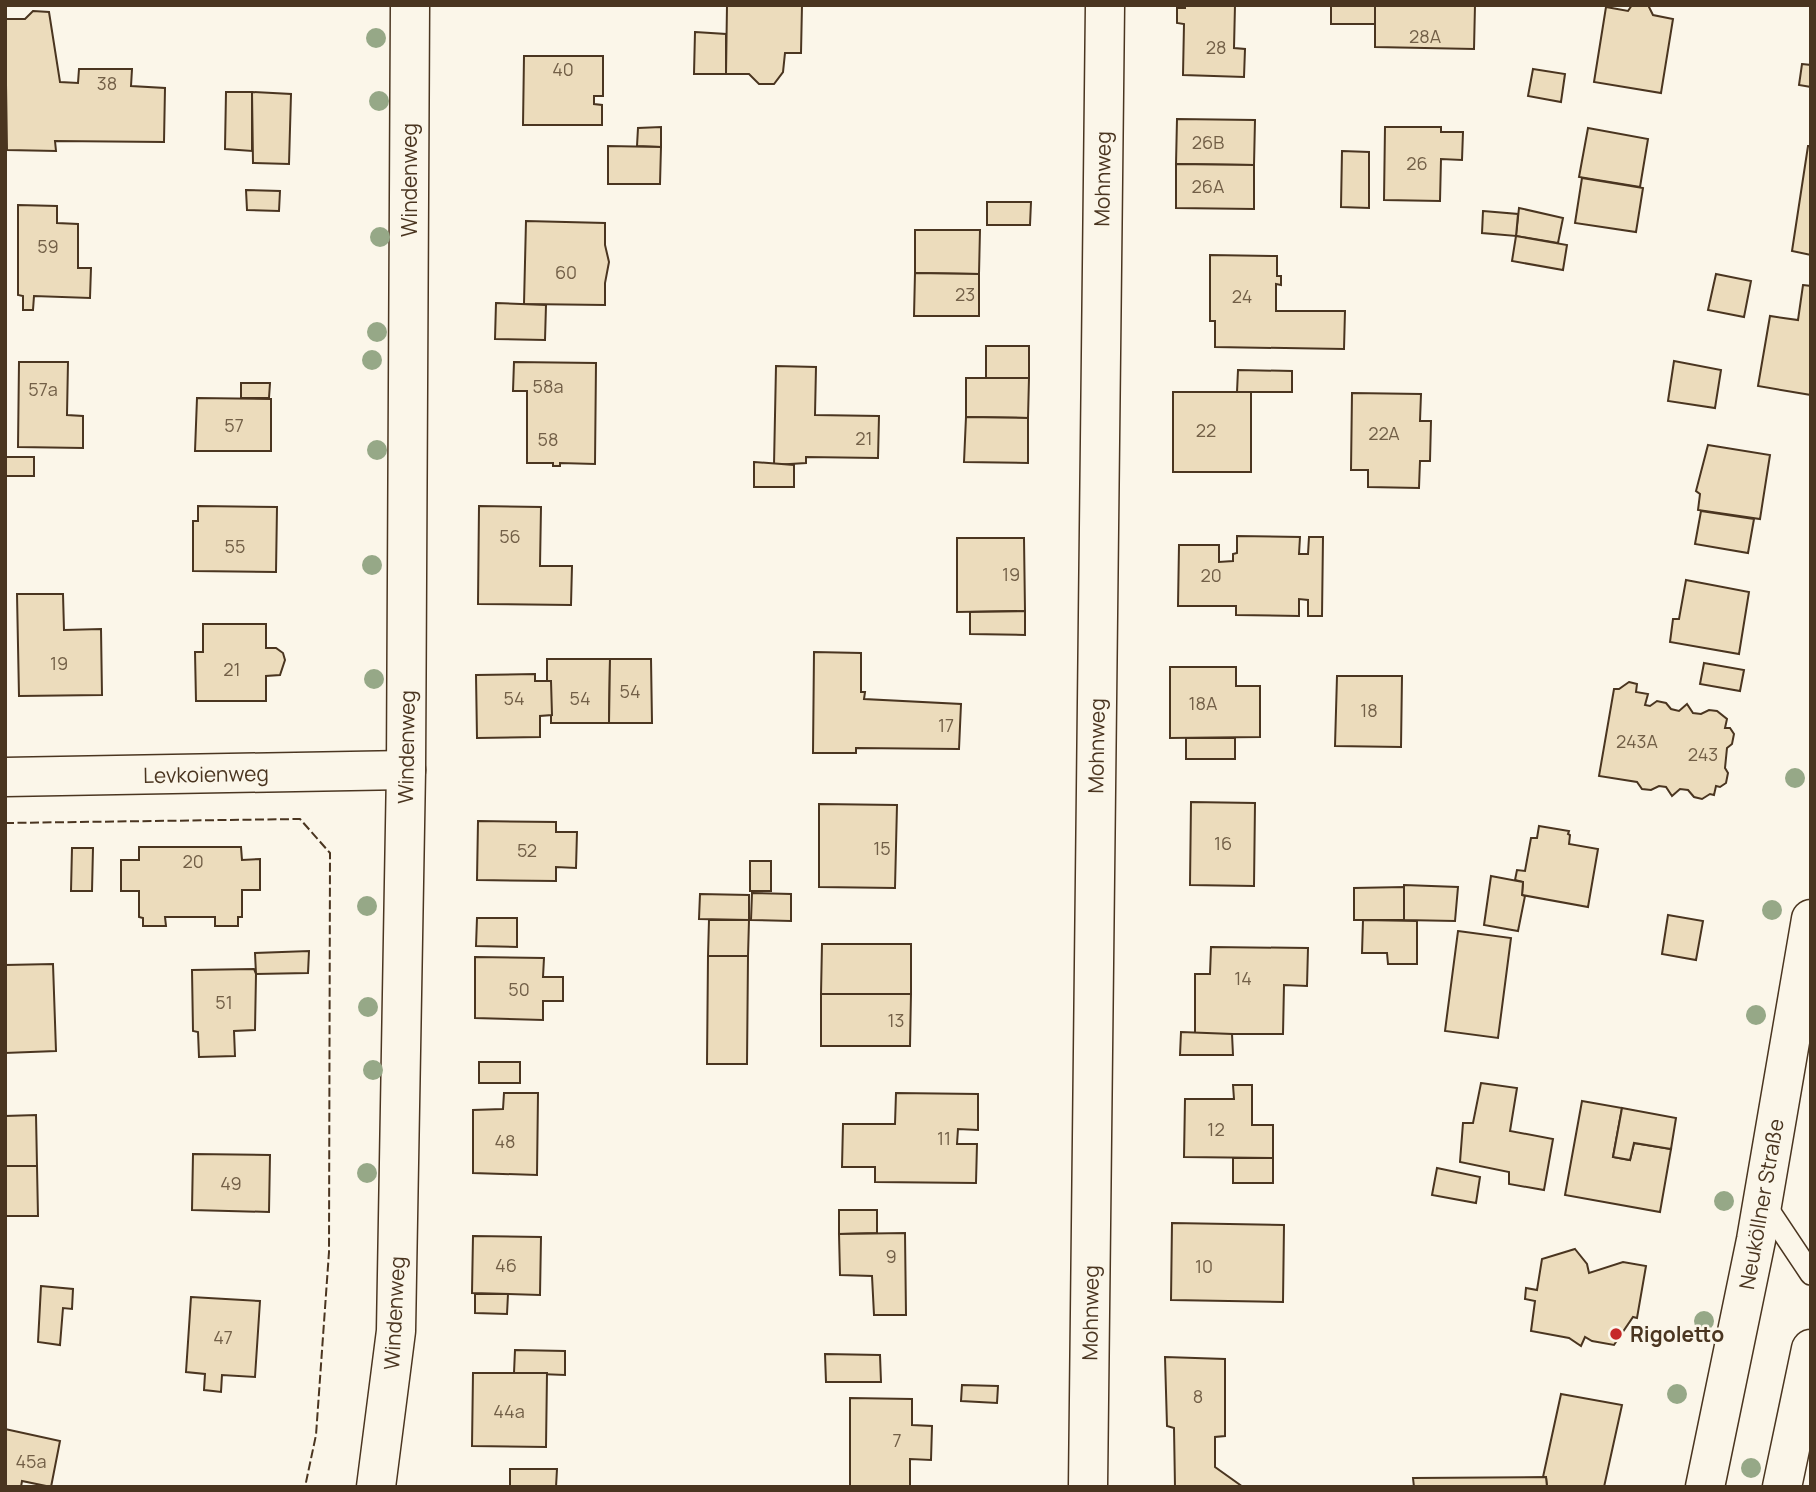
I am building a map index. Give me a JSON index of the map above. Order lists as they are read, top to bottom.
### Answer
{
  "streets": {
    "street": [
      "Mohnweg",
      "Windenweg",
      "Levkoienweg",
      "Neuköllner Straße"
    ]
  },
  "crossings": [
    ["Windenweg", "Levkoienweg"]
  ],
  "places": ["Rigoletto"],
  "house_numbers": [
    "28A",
    "28",
    "40",
    "38",
    "26B",
    "26",
    "26A",
    "59",
    "60",
    "23",
    "24",
    "58a",
    "57a",
    "57",
    "22",
    "22A",
    "21",
    "58",
    "56",
    "55",
    "19",
    "20",
    "19",
    "21",
    "54",
    "54",
    "54",
    "18A",
    "18",
    "17",
    "243A",
    "243",
    "16",
    "15",
    "52",
    "20",
    "14",
    "50",
    "51",
    "13",
    "12",
    "11",
    "48",
    "49",
    "9",
    "46",
    "10",
    "47",
    "8",
    "44a",
    "7",
    "45a"
  ]
}
